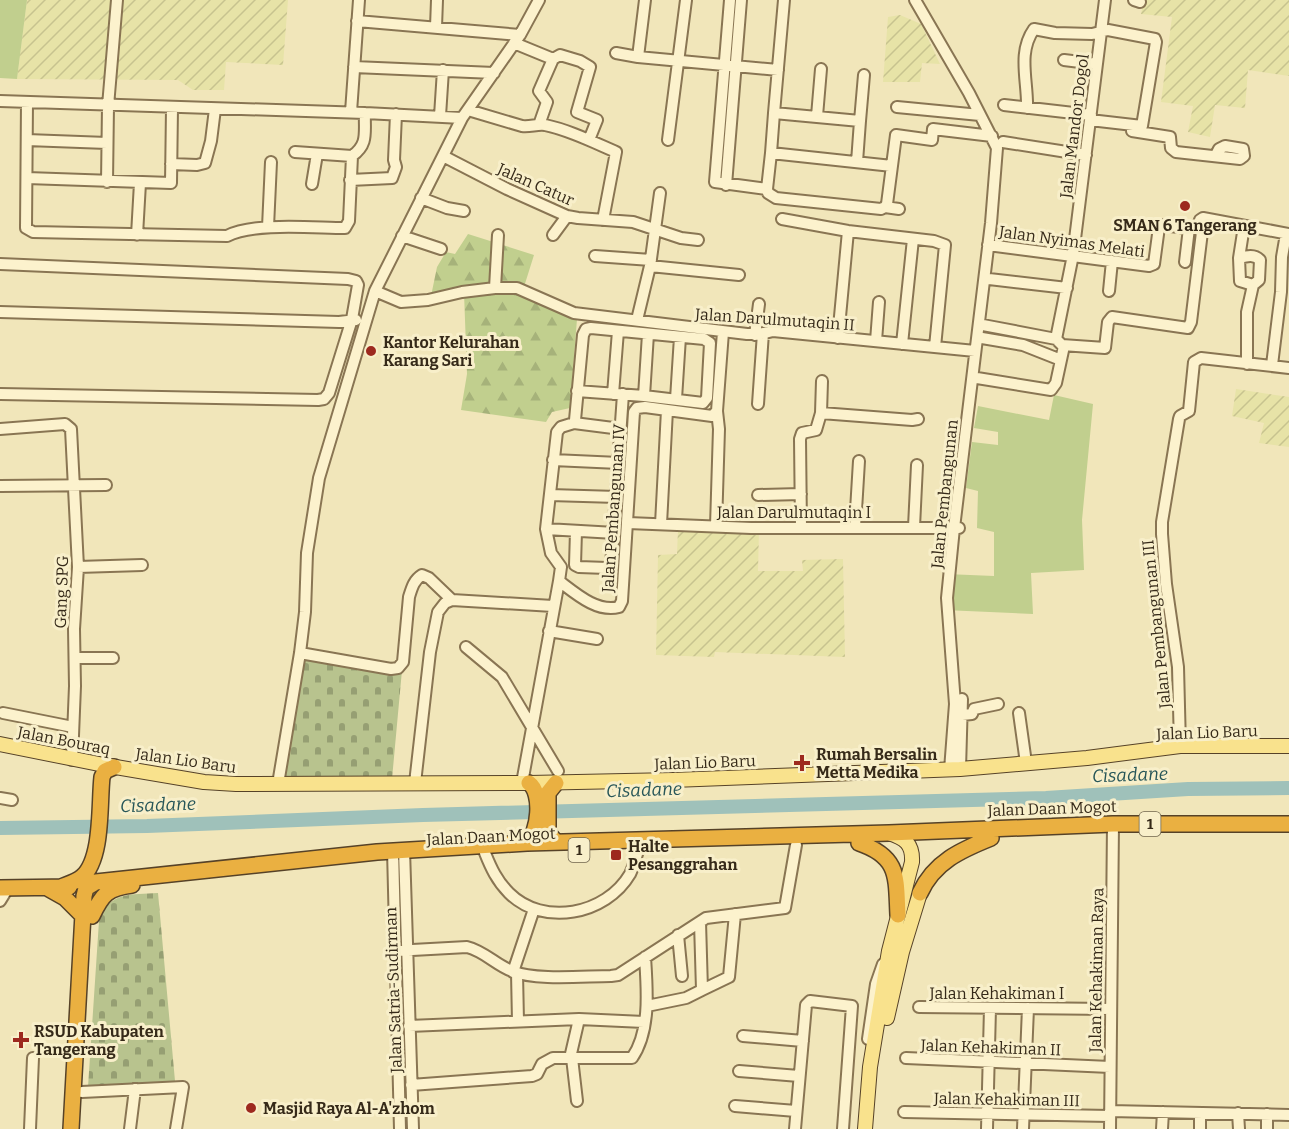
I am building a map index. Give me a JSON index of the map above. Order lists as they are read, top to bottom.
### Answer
{
  "streets": {
    "highway": ["Jalan Daan Mogot", "1"],
    "main road": ["Jalan Lio Baru", "Jalan Bouraq"],
    "street": [
      "Jalan Mandor Dogol",
      "Jalan Catur",
      "Jalan Nyimas Melati",
      "Jalan Darulmutaqin II",
      "Jalan Pembangunan",
      "Jalan Pembangunan IV",
      "Jalan Darulmutaqin I",
      "Gang SPG",
      "Jalan Pembangunan III",
      "Jalan Kehakiman Raya",
      "Jalan Satria-Sudirman",
      "Jalan Kehakiman I",
      "Jalan Kehakiman II",
      "Jalan Kehakiman III"
    ]
  },
  "crossings": [
    ["Jalan Mandor Dogol", "Jalan Nyimas Melati"],
    ["Jalan Mandor Dogol", "Jalan Pembangunan"],
    ["Jalan Nyimas Melati", "Jalan Pembangunan"],
    ["Jalan Darulmutaqin II", "Jalan Pembangunan"],
    ["Jalan Pembangunan", "Jalan Darulmutaqin I"],
    ["Jalan Pembangunan", "Jalan Lio Baru"],
    ["Jalan Pembangunan IV", "Jalan Darulmutaqin I"],
    ["Gang SPG", "Jalan Bouraq"],
    ["Jalan Pembangunan III", "Jalan Lio Baru"],
    ["Jalan Lio Baru", "Jalan Bouraq"],
    ["Jalan Daan Mogot", "Jalan Kehakiman Raya"],
    ["Jalan Daan Mogot", "Jalan Satria-Sudirman"],
    ["Jalan Kehakiman Raya", "Jalan Kehakiman I"],
    ["Jalan Kehakiman Raya", "Jalan Kehakiman II"],
    ["Jalan Kehakiman Raya", "Jalan Kehakiman III"]
  ],
  "water": ["Cisadane"],
  "places": {
    "other": ["SMAN 6 Tangerang", "Kantor Kelurahan Karang Sari", "Masjid Raya Al-A'zhom"],
    "health": ["Rumah Bersalin Metta Medika", "RSUD Kabupaten Tangerang"],
    "transit": ["Halte Pesanggrahan"]
  }
}
